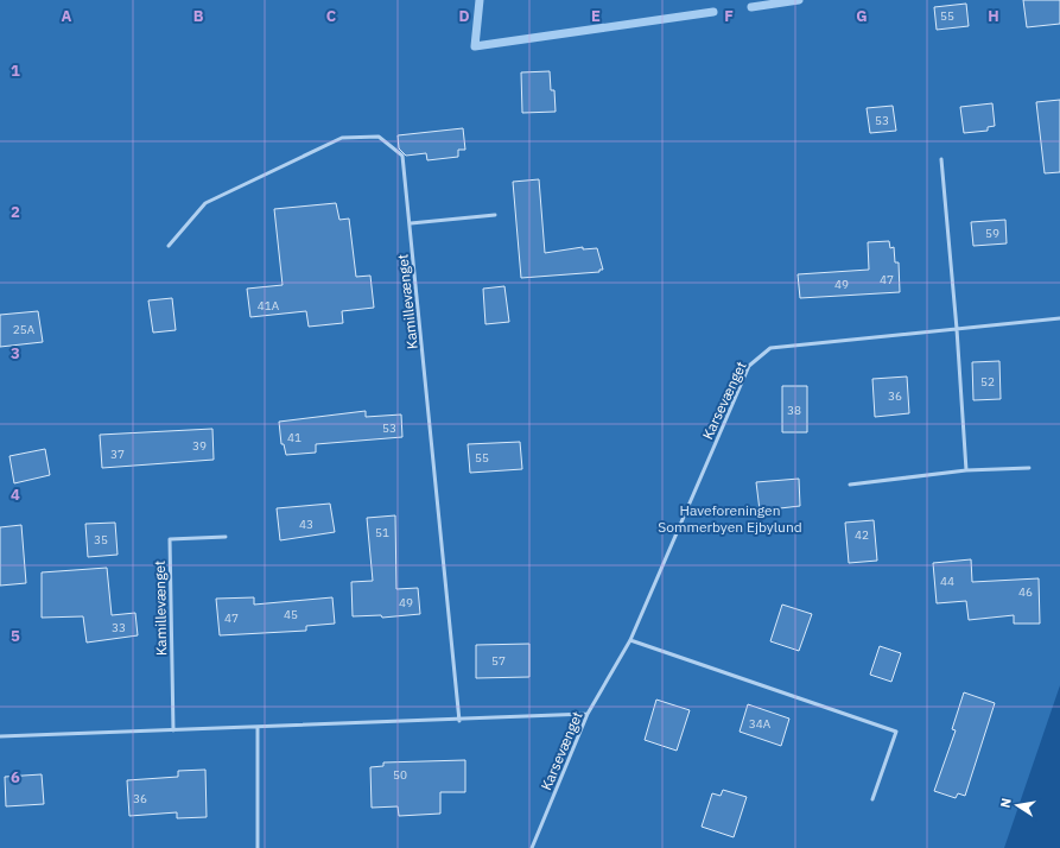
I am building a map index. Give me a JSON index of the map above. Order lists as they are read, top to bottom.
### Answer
{
  "streets": {
    "lane": ["Kamillevænget", "Karsevænget"]
  },
  "parks": ["Haveforeningen Sommerbyen Ejbylund"],
  "house_numbers": [
    "55",
    "53",
    "59",
    "47",
    "49",
    "41A",
    "25A",
    "52",
    "36",
    "38",
    "53",
    "41",
    "39",
    "37",
    "55",
    "43",
    "51",
    "42",
    "35",
    "44",
    "46",
    "49",
    "45",
    "47",
    "33",
    "57",
    "34A",
    "50",
    "36"
  ],
  "north": "left",
  "grid": {
    "columns": [
      "A",
      "B",
      "C",
      "D",
      "E",
      "F",
      "G",
      "H"
    ],
    "rows": [
      "1",
      "2",
      "3",
      "4",
      "5",
      "6"
    ]
  }
}
